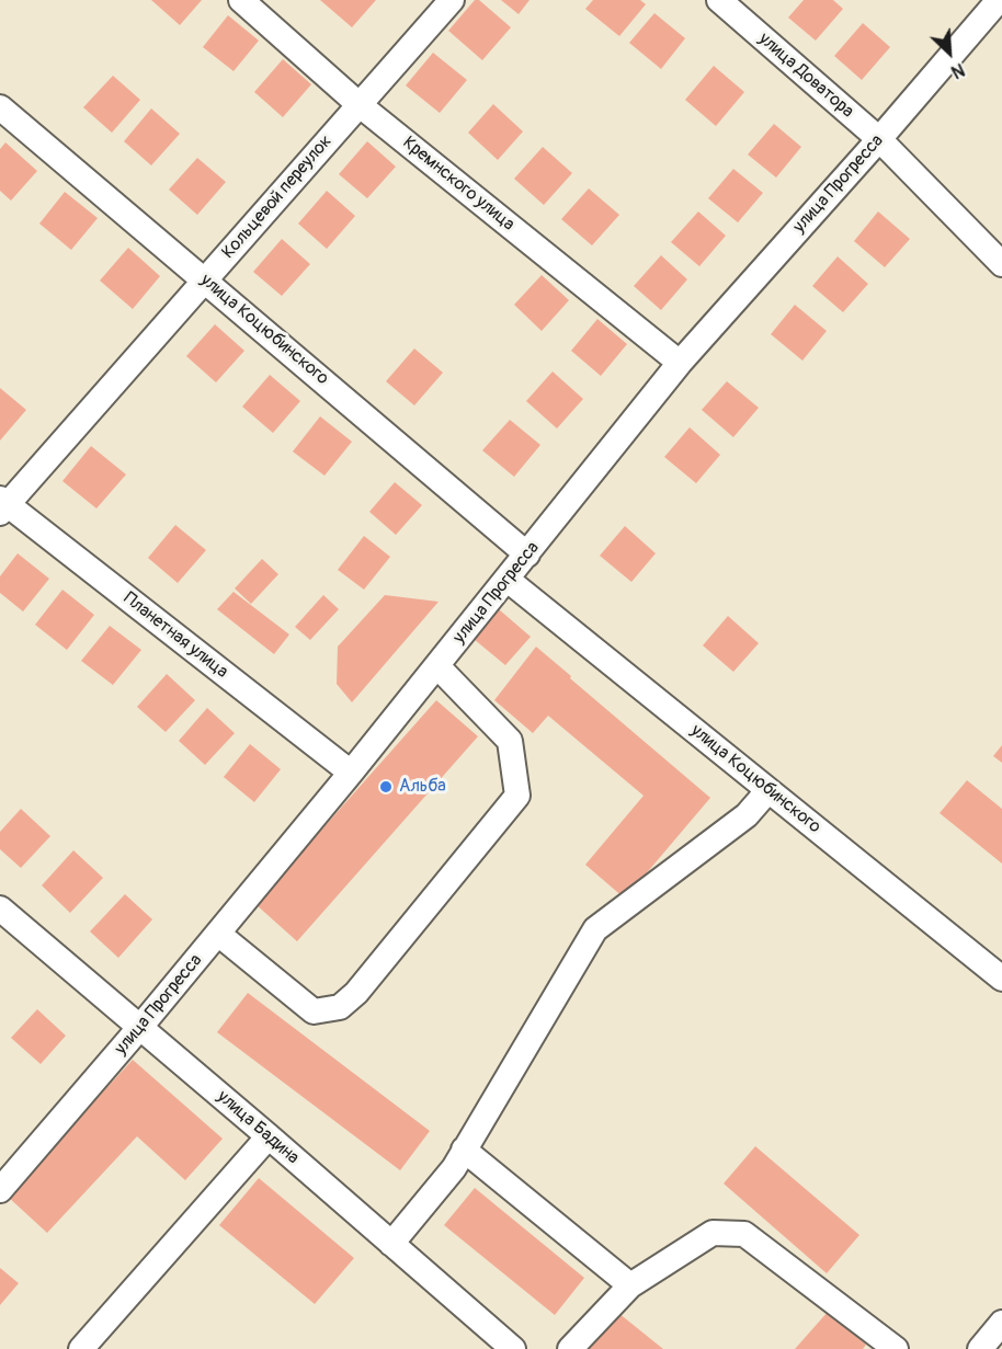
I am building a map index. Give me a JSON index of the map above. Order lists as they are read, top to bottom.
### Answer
{
  "streets": {
    "street": [
      "улица Доватора",
      "Кремнского улица",
      "улица Прогресса",
      "Кольцевой переулок",
      "улица Коцюбинского",
      "Планетная улица",
      "улица Бадина"
    ]
  },
  "crossings": [
    ["улица Доватора", "улица Прогресса"],
    ["Кремнского улица", "улица Прогресса"],
    ["Кремнского улица", "Кольцевой переулок"],
    ["улица Прогресса", "улица Коцюбинского"],
    ["улица Прогресса", "Планетная улица"],
    ["улица Прогресса", "улица Бадина"],
    ["Кольцевой переулок", "улица Коцюбинского"],
    ["Кольцевой переулок", "Планетная улица"]
  ],
  "places": ["Альба"],
  "north": "bottom right"
}
